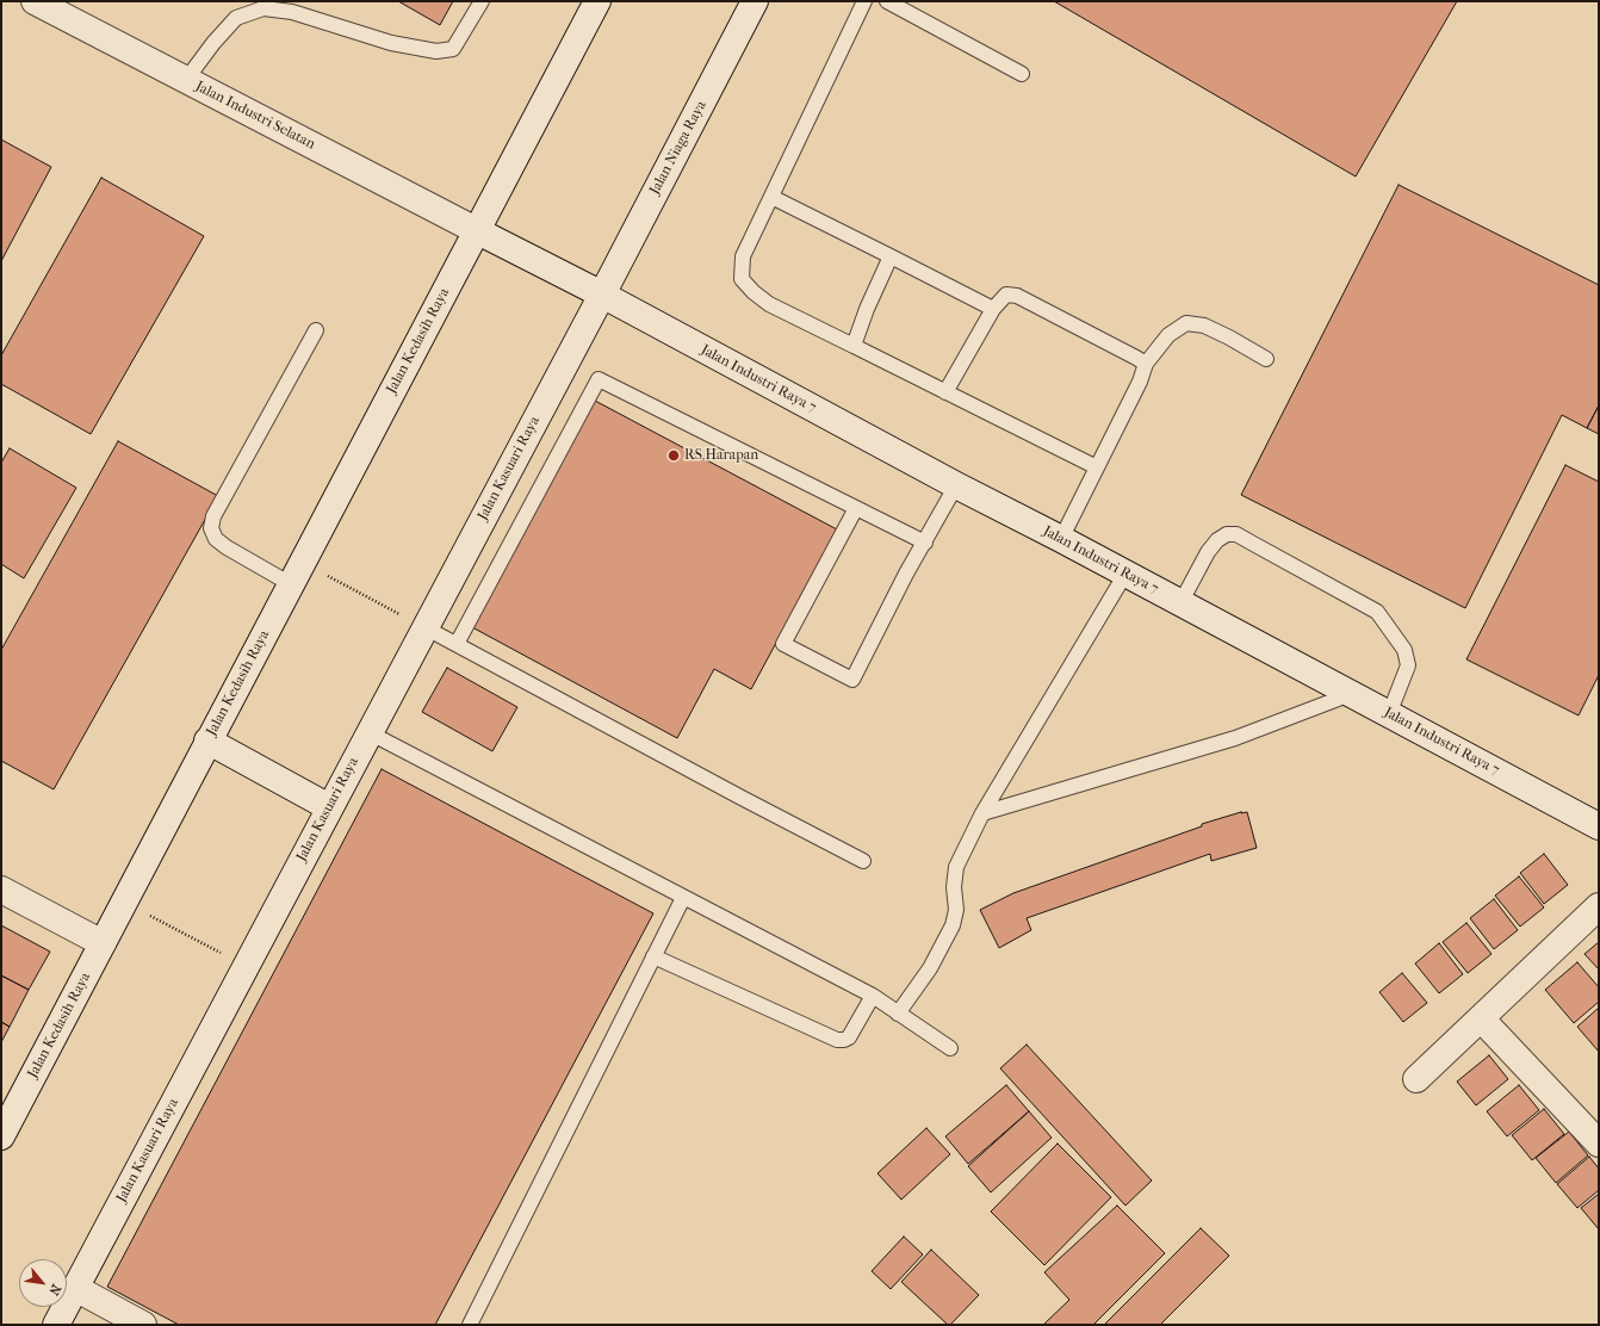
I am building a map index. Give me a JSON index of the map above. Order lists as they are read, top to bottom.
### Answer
{
  "streets": {
    "main road": [
      "Jalan Industri Selatan",
      "Jalan Niaga Raya",
      "Jalan Kedasih Raya",
      "Jalan Industri Raya 7",
      "Jalan Kasuari Raya"
    ]
  },
  "crossings": [
    ["Jalan Industri Selatan", "Jalan Niaga Raya"],
    ["Jalan Industri Selatan", "Jalan Kedasih Raya"],
    ["Jalan Industri Selatan", "Jalan Industri Raya 7"],
    ["Jalan Industri Selatan", "Jalan Kasuari Raya"],
    ["Jalan Niaga Raya", "Jalan Industri Raya 7"],
    ["Jalan Niaga Raya", "Jalan Kasuari Raya"],
    ["Jalan Industri Raya 7", "Jalan Kasuari Raya"]
  ],
  "places": ["RS Harapan"],
  "north": "bottom right"
}
